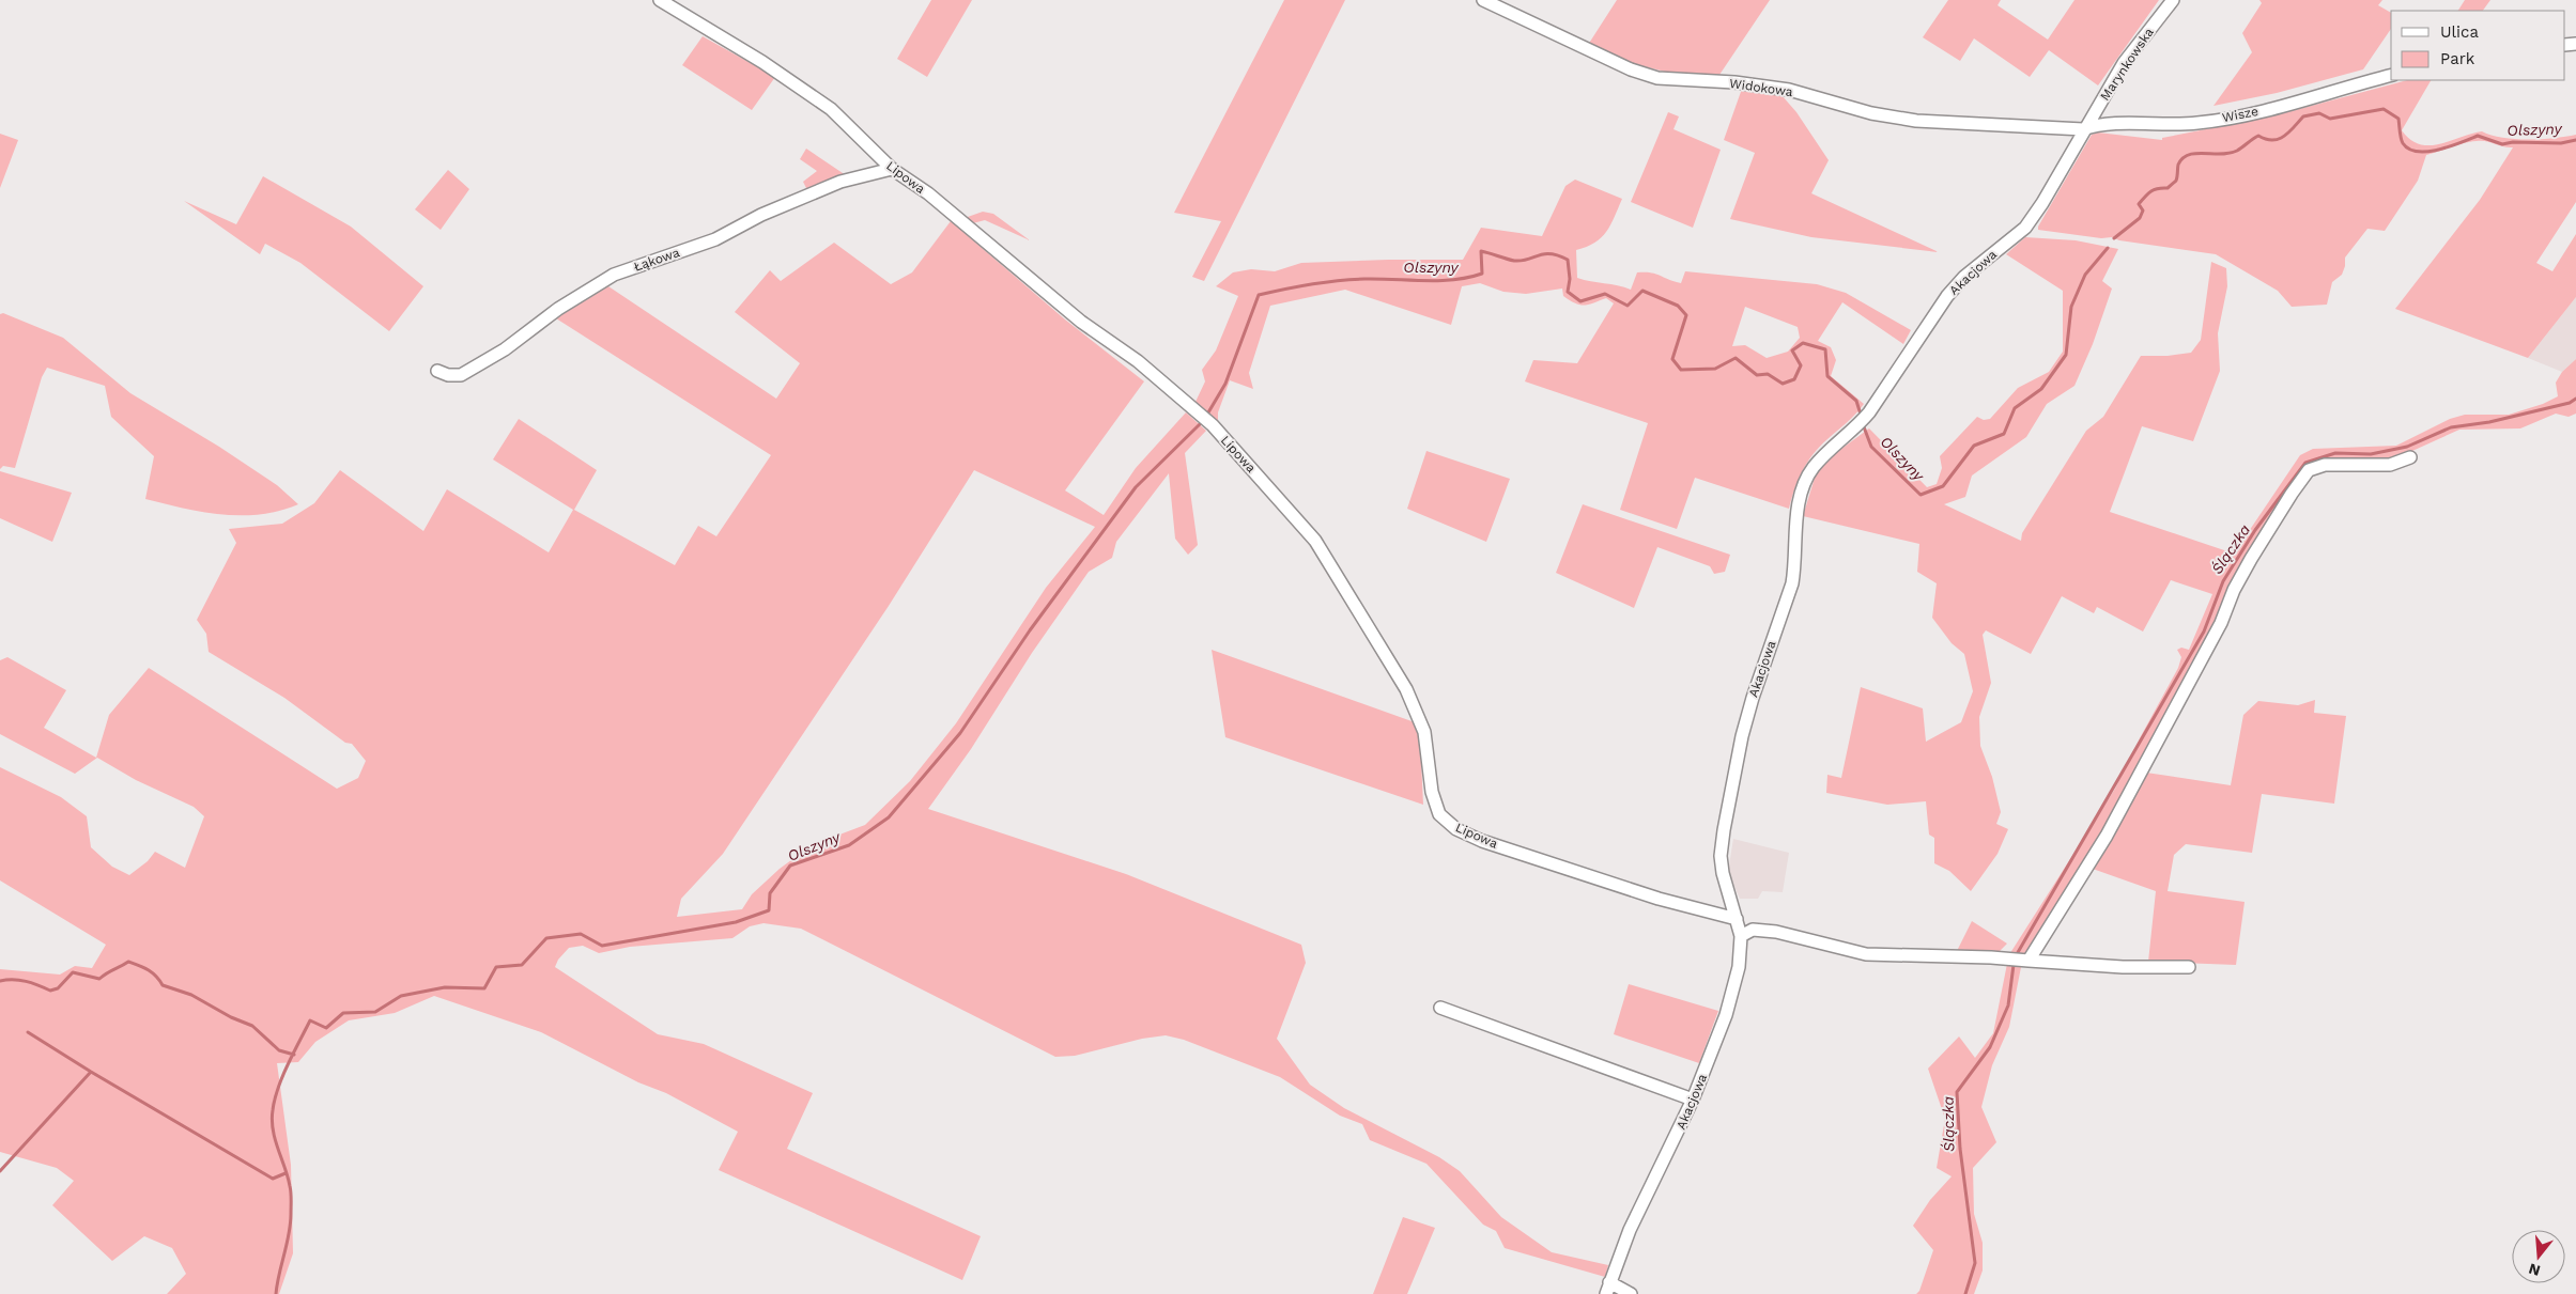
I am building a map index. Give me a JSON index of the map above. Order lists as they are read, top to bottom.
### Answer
{
  "streets": {
    "street": [
      "Marynkowska",
      "Widokowa",
      "Wisze",
      "Lipowa",
      "Łąkowa",
      "Akacjowa"
    ]
  },
  "crossings": [
    ["Marynkowska", "Widokowa"],
    ["Marynkowska", "Wisze"],
    ["Marynkowska", "Akacjowa"],
    ["Widokowa", "Wisze"],
    ["Widokowa", "Akacjowa"],
    ["Wisze", "Akacjowa"],
    ["Lipowa", "Łąkowa"],
    ["Lipowa", "Akacjowa"]
  ],
  "water": ["Olszyny", "Ślączka"],
  "legend": ["Ulica", "Park"],
  "north": "bottom"
}
